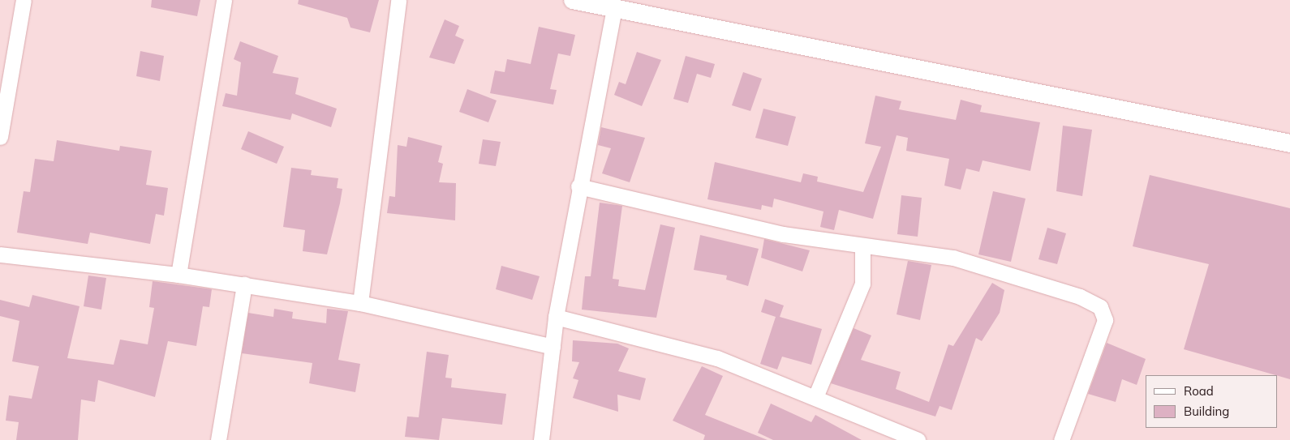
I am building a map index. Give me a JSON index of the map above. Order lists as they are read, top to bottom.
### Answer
{
  "legend": ["Road", "Building"]
}
